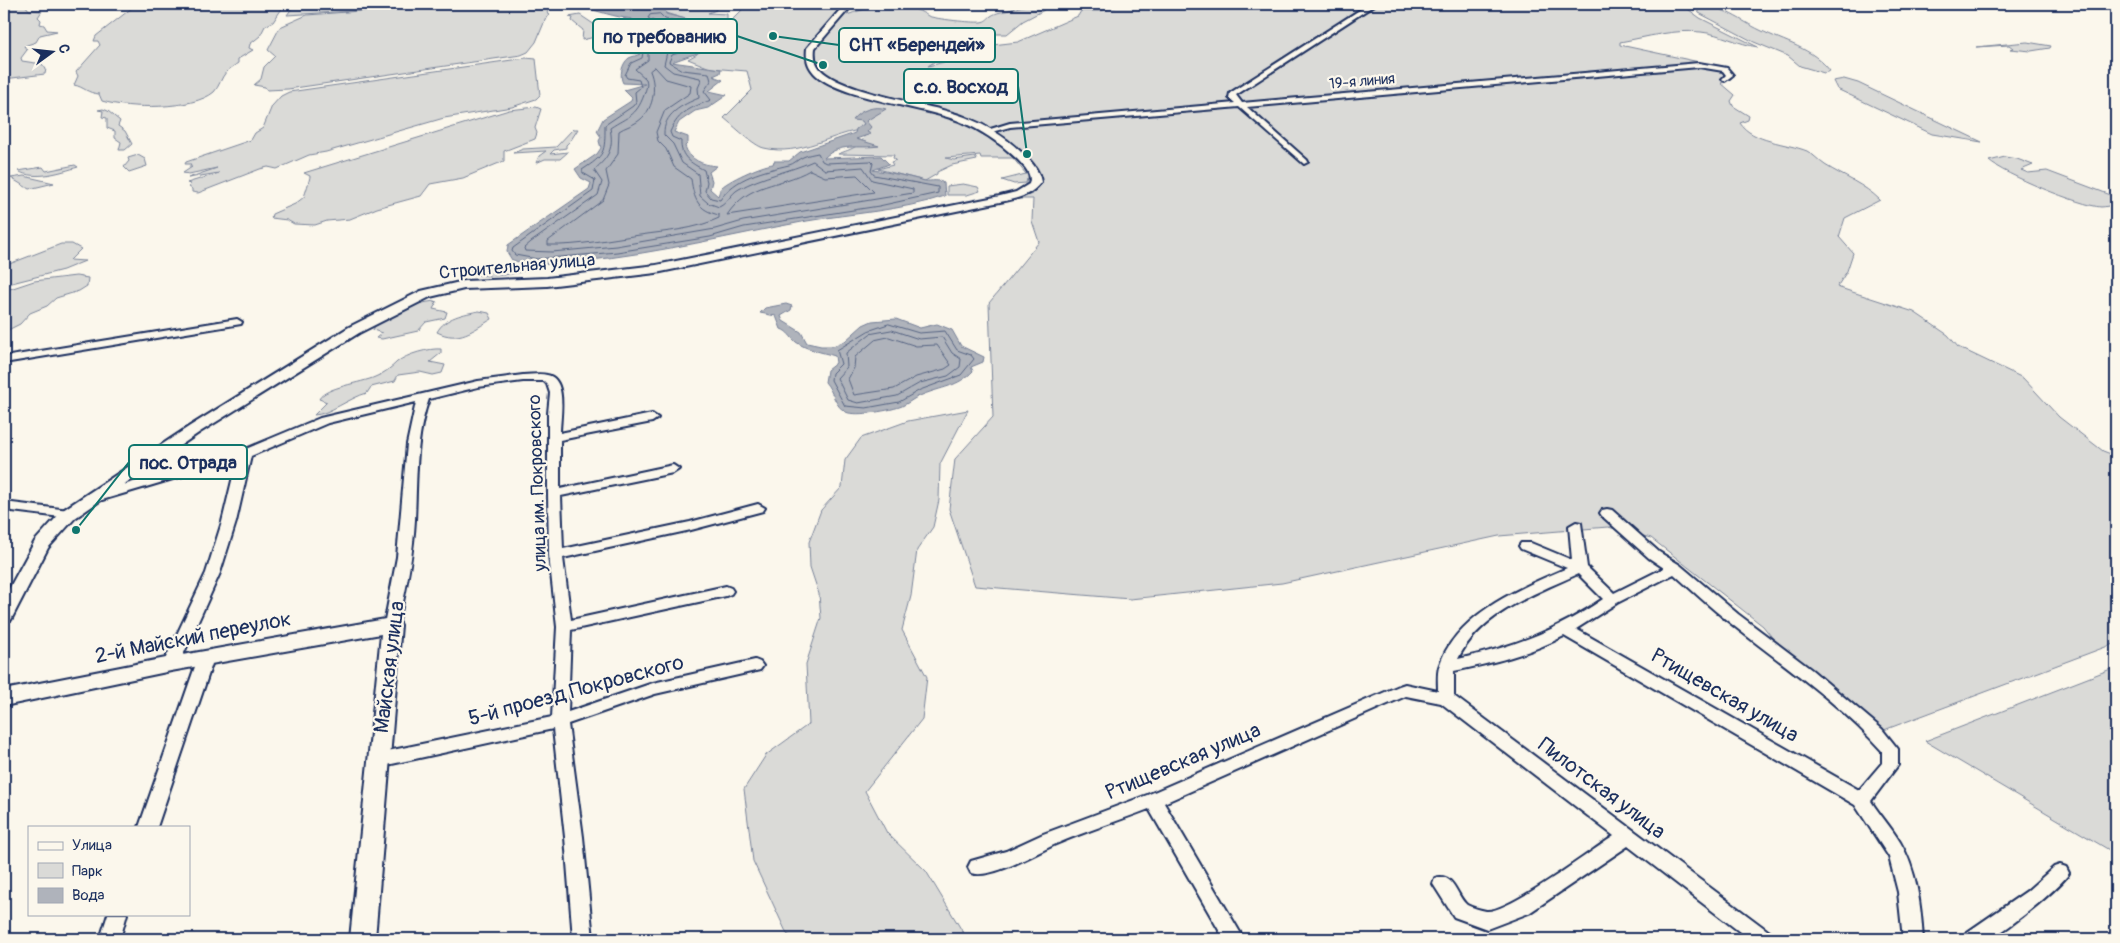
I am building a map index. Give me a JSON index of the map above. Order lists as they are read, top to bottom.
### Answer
{
  "streets": {
    "street": [
      "19-я линия",
      "Строительная улица",
      "улица им. Покровского",
      "2-й Майский переулок",
      "Майская улица",
      "5-й проезд Покровского",
      "Ртищевская улица",
      "Пилотская улица"
    ]
  },
  "crossings": [
    ["19-я линия", "Строительная улица"],
    ["Строительная улица", "улица им. Покровского"],
    ["улица им. Покровского", "Майская улица"],
    ["улица им. Покровского", "5-й проезд Покровского"],
    ["2-й Майский переулок", "Майская улица"],
    ["Майская улица", "5-й проезд Покровского"],
    ["Ртищевская улица", "Пилотская улица"]
  ],
  "places": [
    "СНТ «Берендей»",
    "по требованию",
    "с.о. Восход",
    "пос. Отрада"
  ],
  "legend": ["Улица", "Парк", "Вода"],
  "north": "right"
}
